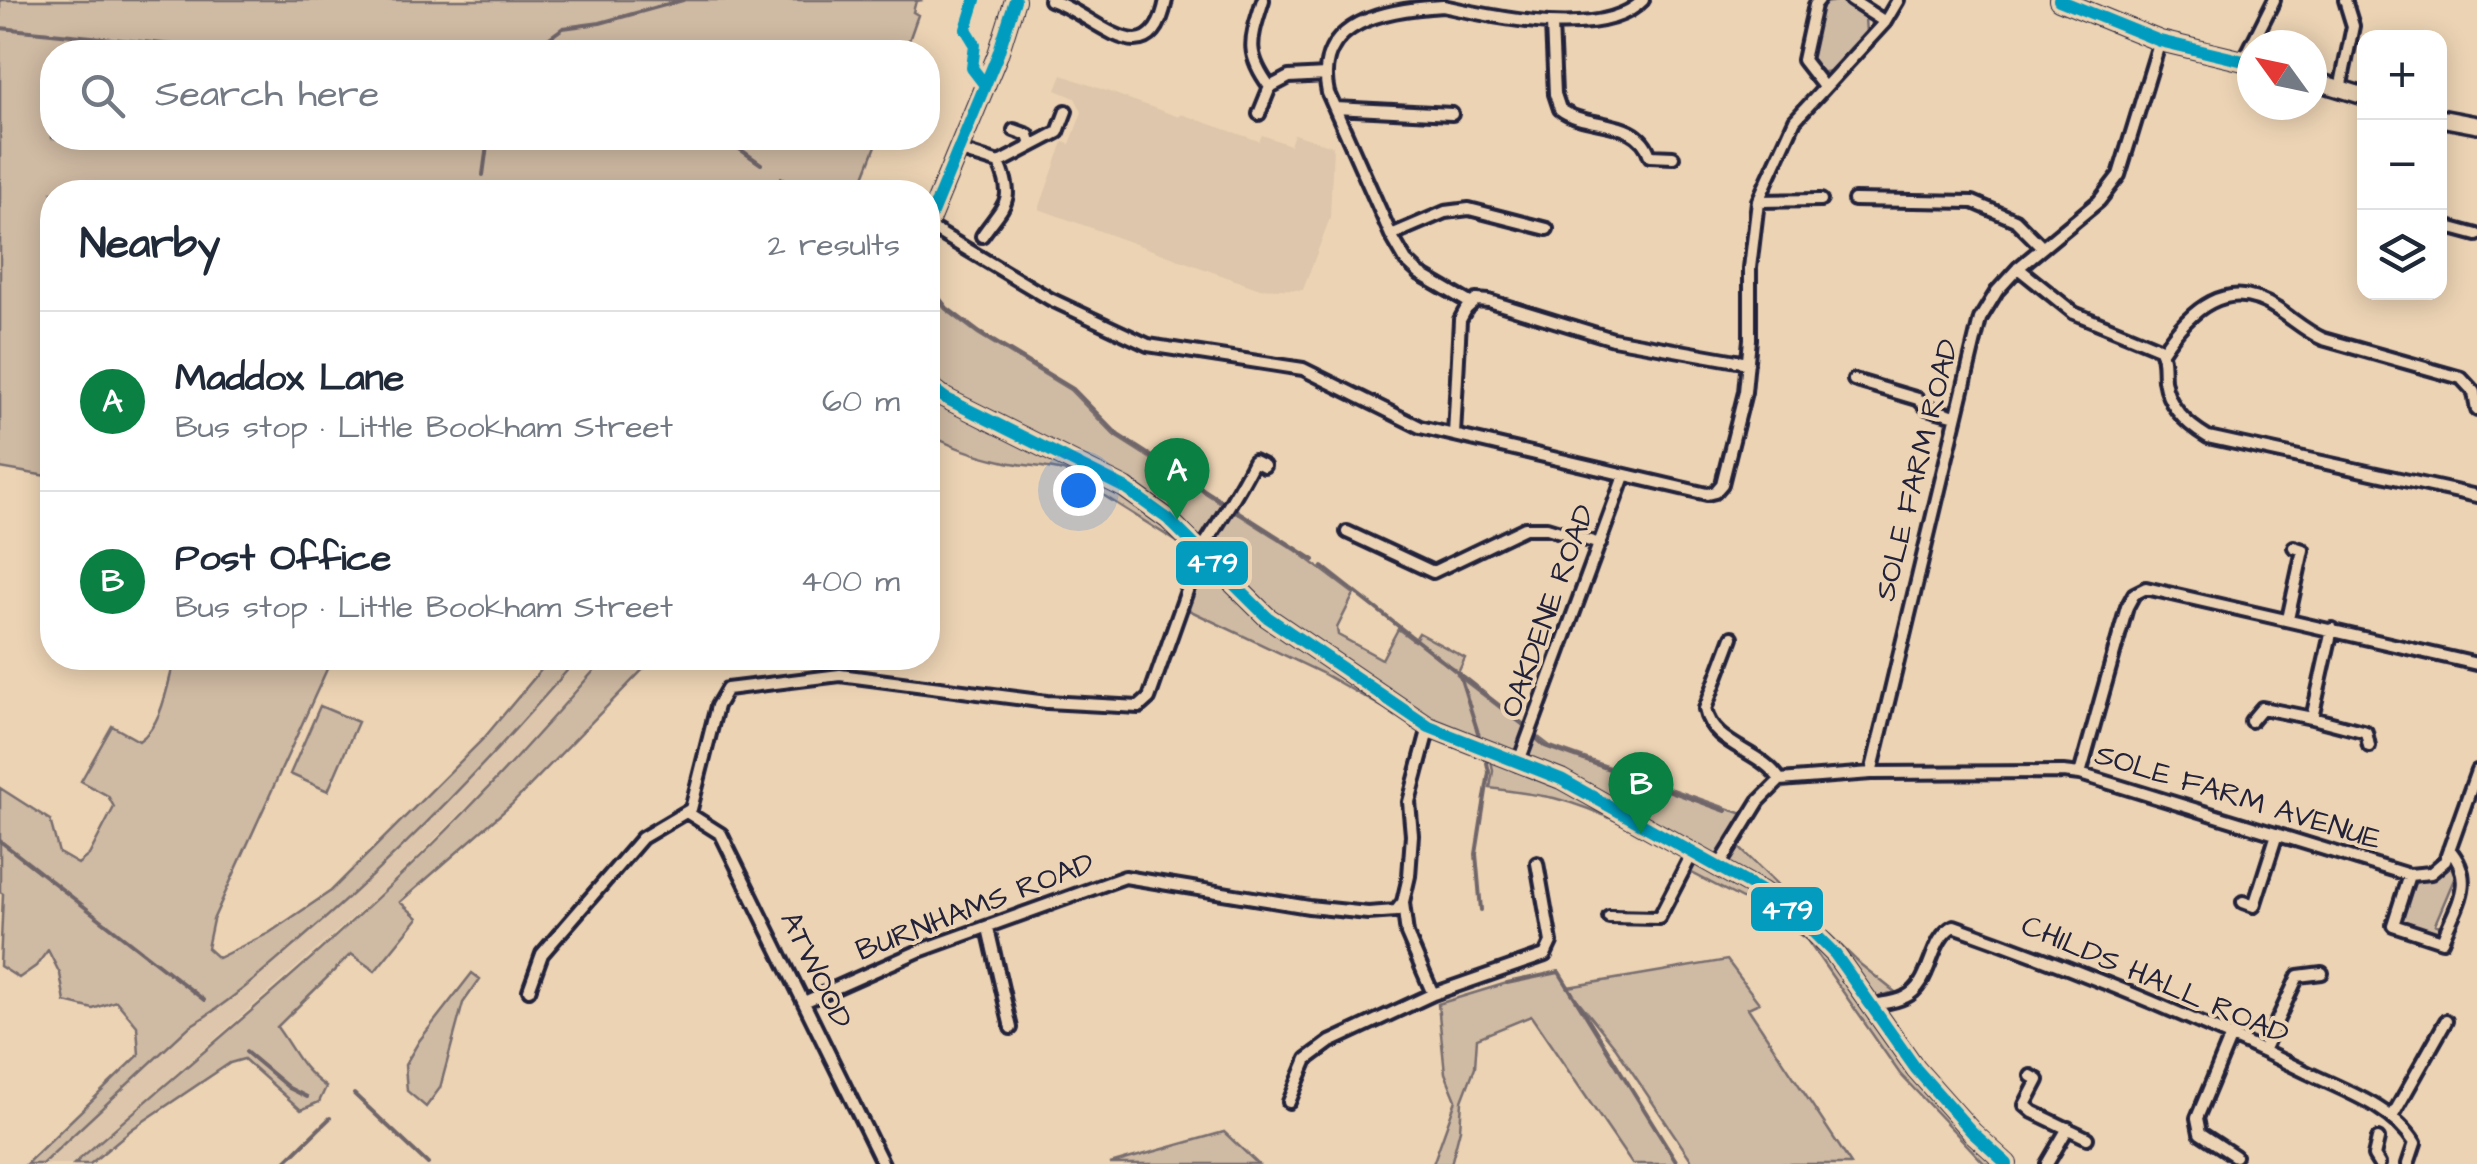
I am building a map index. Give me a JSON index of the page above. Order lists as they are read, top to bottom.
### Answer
{
  "streets": {
    "street": [
      "SOLE FARM ROAD",
      "OAKDENE ROAD",
      "SOLE FARM AVENUE",
      "BURNHAMS ROAD",
      "ATWOOD",
      "CHILDS HALL ROAD"
    ]
  },
  "crossings": [
    ["SOLE FARM ROAD", "SOLE FARM AVENUE"],
    ["BURNHAMS ROAD", "ATWOOD"]
  ],
  "lines": ["transit line 479"],
  "north": "top left",
  "page": {
    "map_buttons": ["+", "−"],
    "search": "Search here",
    "heading": ["Nearby", "2 results"],
    "list": [
      {
        "mark": "A",
        "name": "Maddox Lane",
        "note": "Bus stop · Little Bookham Street",
        "value": "60 m"
      },
      {
        "mark": "B",
        "name": "Post Office",
        "note": "Bus stop · Little Bookham Street",
        "value": "400 m"
      }
    ],
    "pins": ["A", "B"]
  }
}
